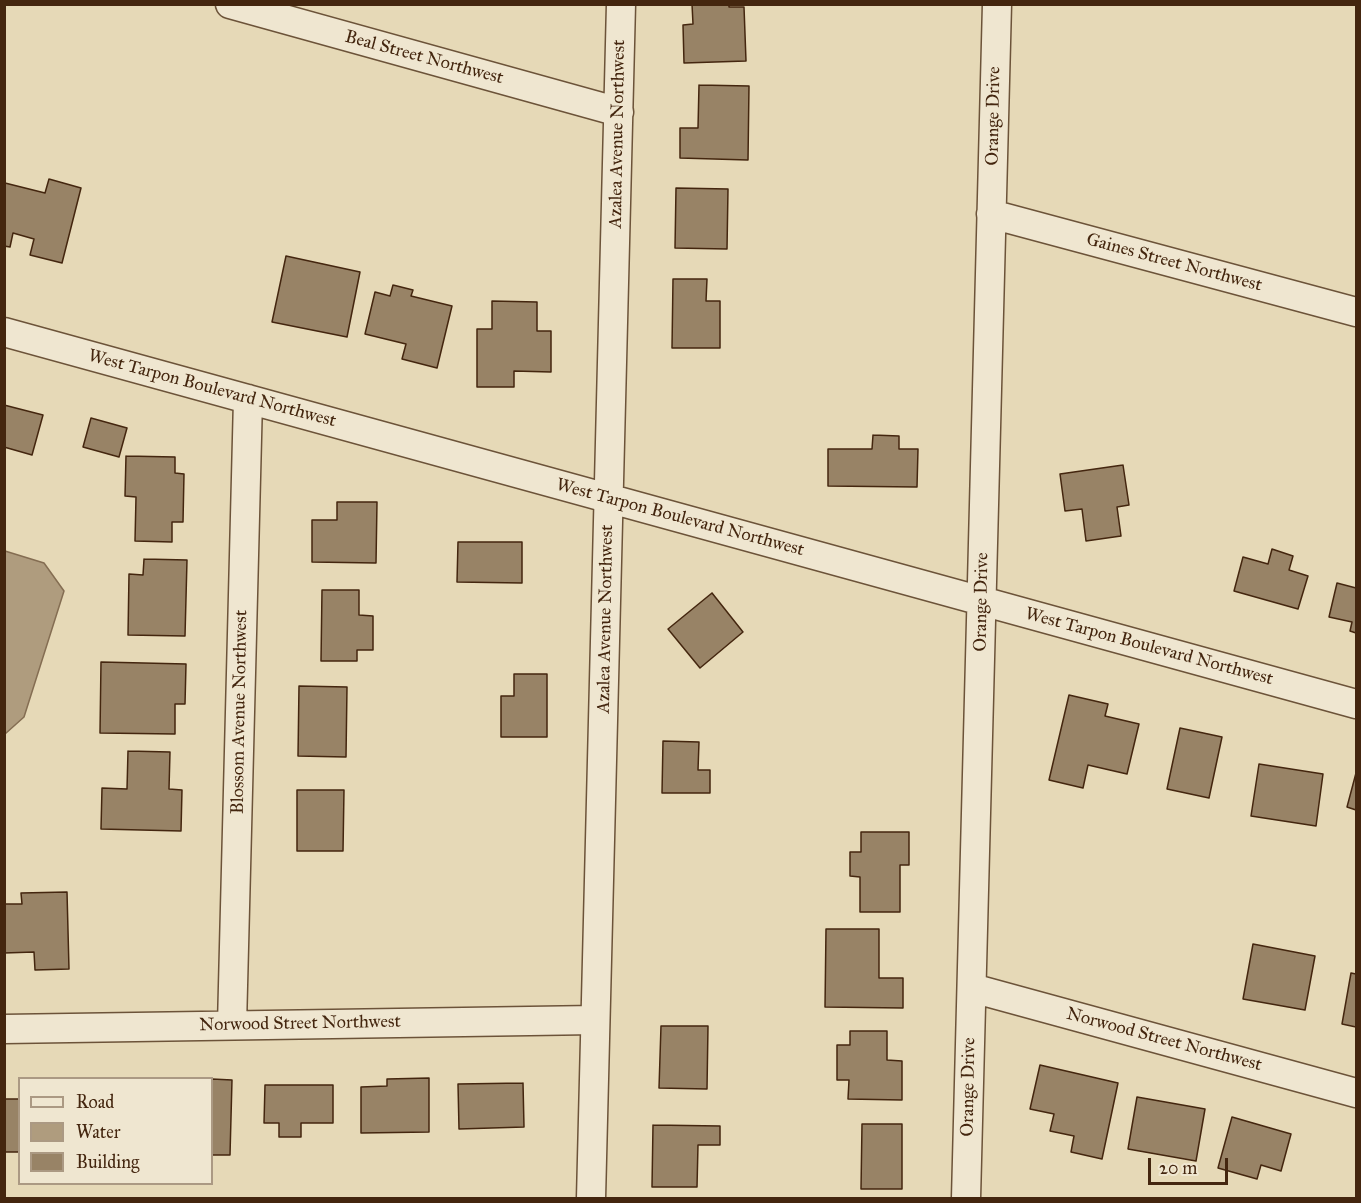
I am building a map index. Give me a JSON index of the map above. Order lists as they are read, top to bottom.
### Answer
{
  "streets": {
    "street": [
      "Beal Street Northwest",
      "Orange Drive",
      "Azalea Avenue Northwest",
      "Gaines Street Northwest",
      "West Tarpon Boulevard Northwest",
      "Blossom Avenue Northwest",
      "Norwood Street Northwest"
    ]
  },
  "crossings": [
    ["Beal Street Northwest", "Azalea Avenue Northwest"],
    ["Orange Drive", "Gaines Street Northwest"],
    ["Orange Drive", "West Tarpon Boulevard Northwest"],
    ["Orange Drive", "Norwood Street Northwest"],
    ["Azalea Avenue Northwest", "West Tarpon Boulevard Northwest"],
    ["Azalea Avenue Northwest", "Norwood Street Northwest"],
    ["West Tarpon Boulevard Northwest", "Blossom Avenue Northwest"],
    ["Blossom Avenue Northwest", "Norwood Street Northwest"]
  ],
  "legend": ["Road", "Water", "Building"],
  "scale_bar": "20 m"
}
